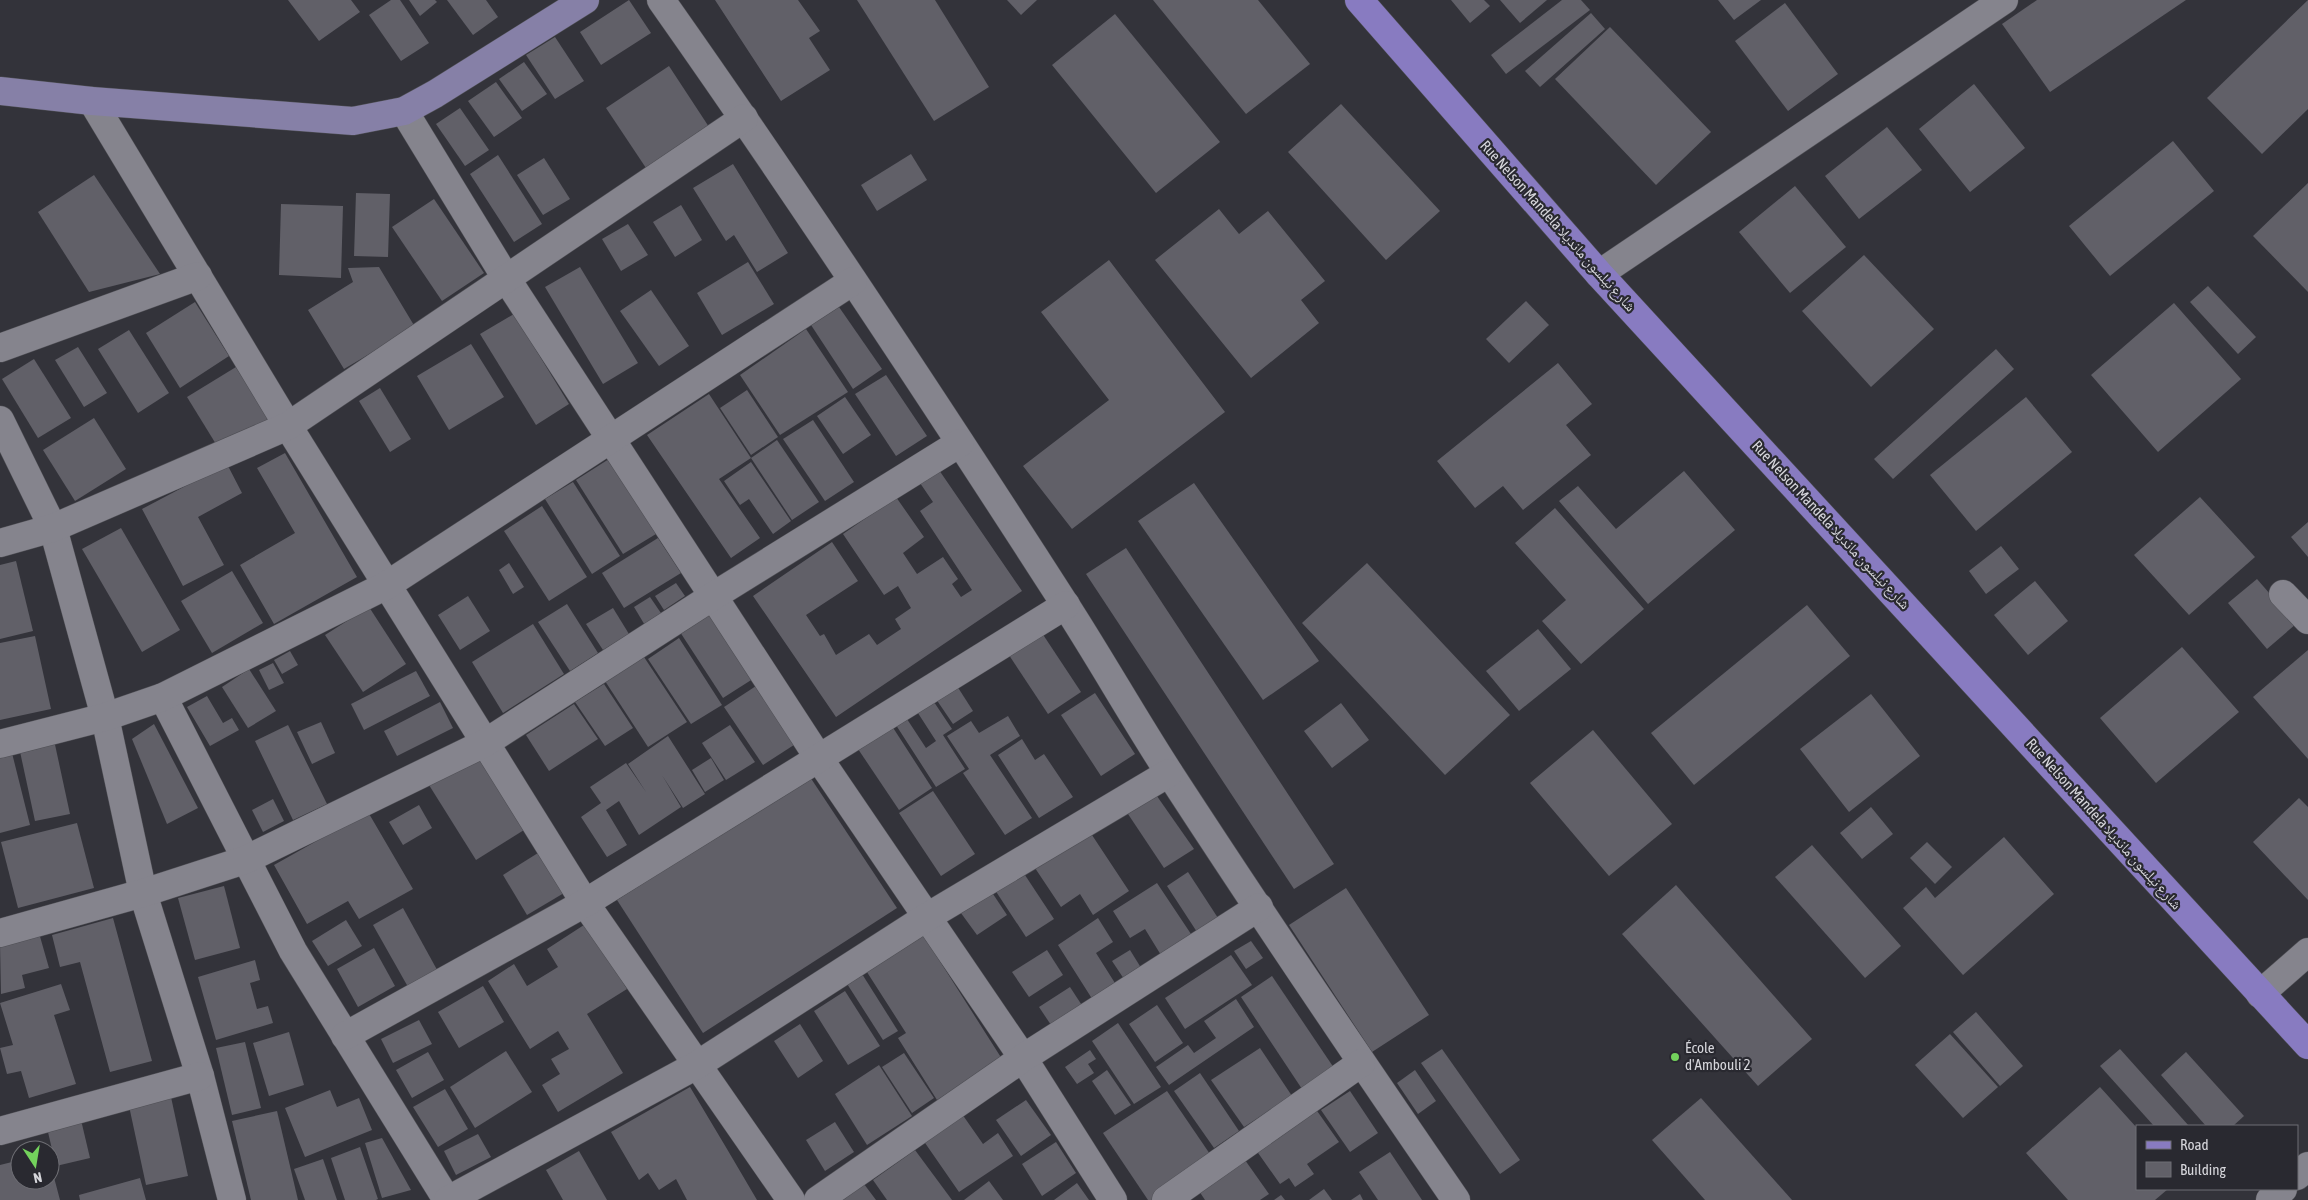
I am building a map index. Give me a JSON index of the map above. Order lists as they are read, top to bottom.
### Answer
{
  "streets": {
    "main road": ["Rue Nelson Mandela شارع نيلسون مانديلا"]
  },
  "places": ["École d'Ambouli 2"],
  "legend": ["Road", "Building"],
  "north": "bottom"
}
